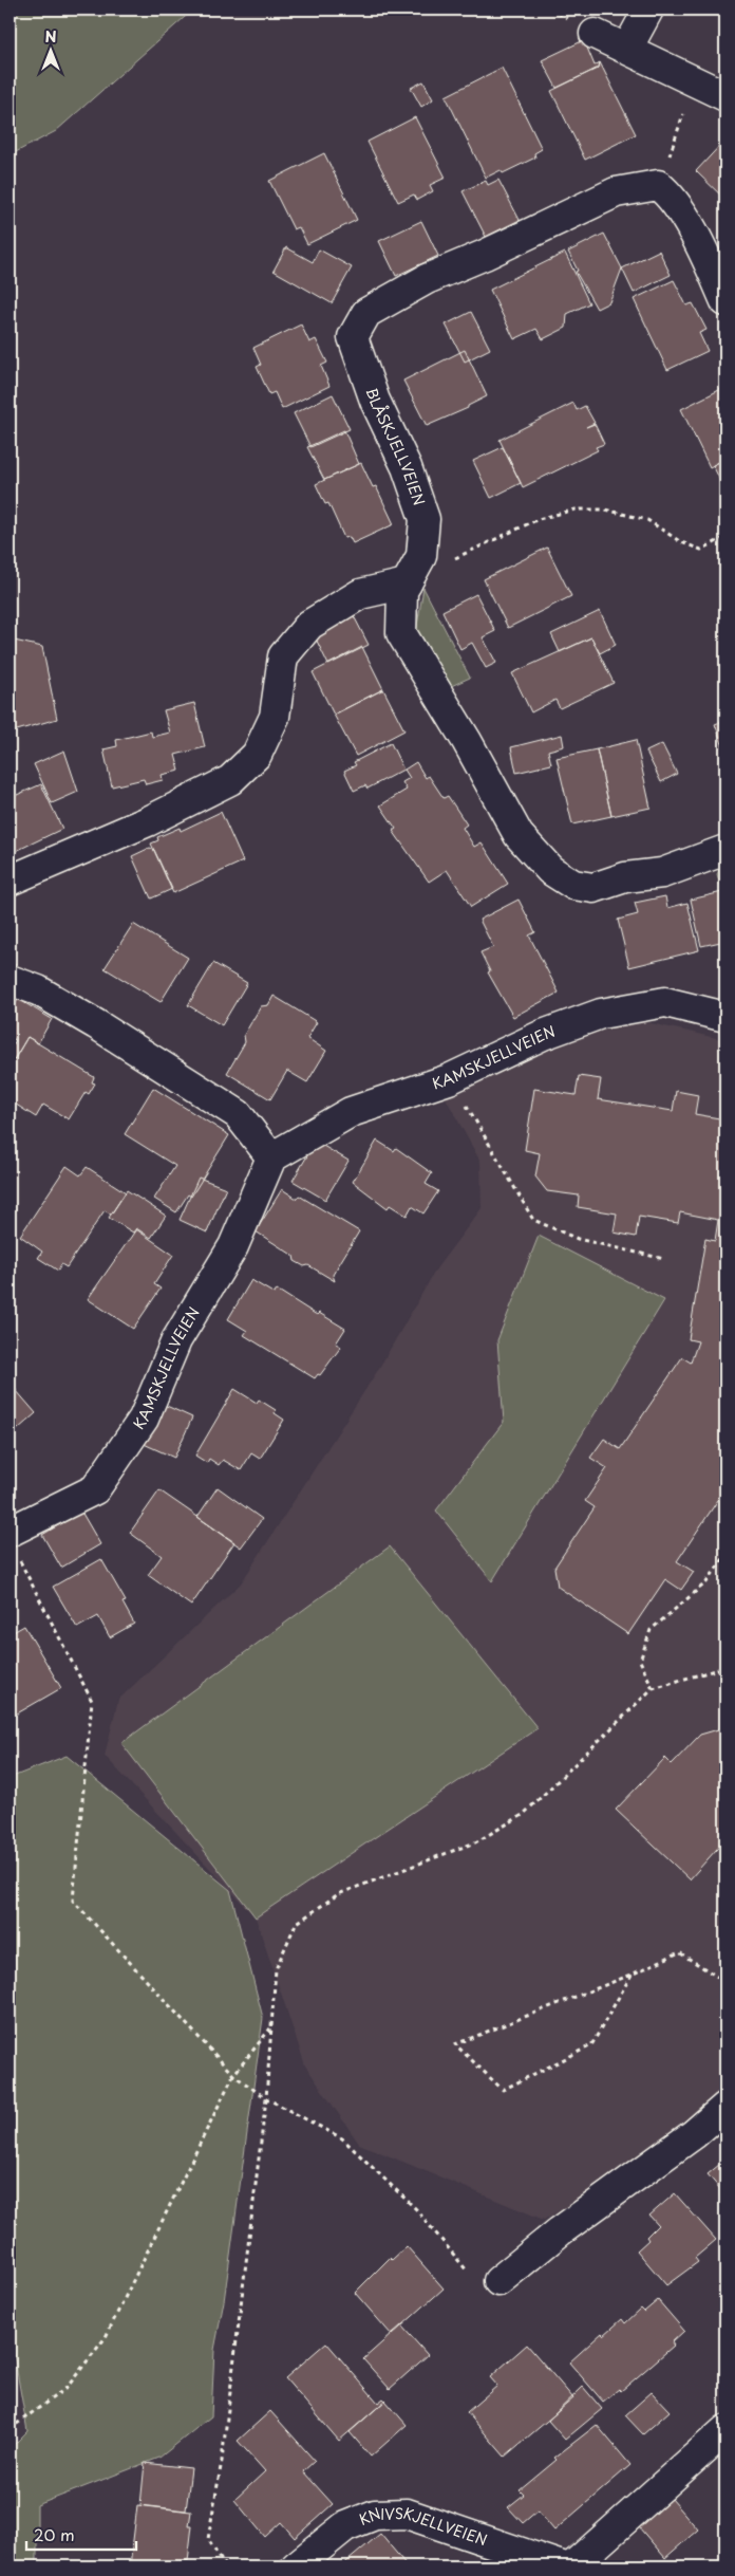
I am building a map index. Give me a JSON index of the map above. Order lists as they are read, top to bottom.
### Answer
{
  "streets": {
    "street": ["BLÅSKJELLVEIEN", "KAMSKJELLVEIEN", "KNIVSKJELLVEIEN"]
  },
  "scale_bar": "20 m",
  "north": "top"
}
